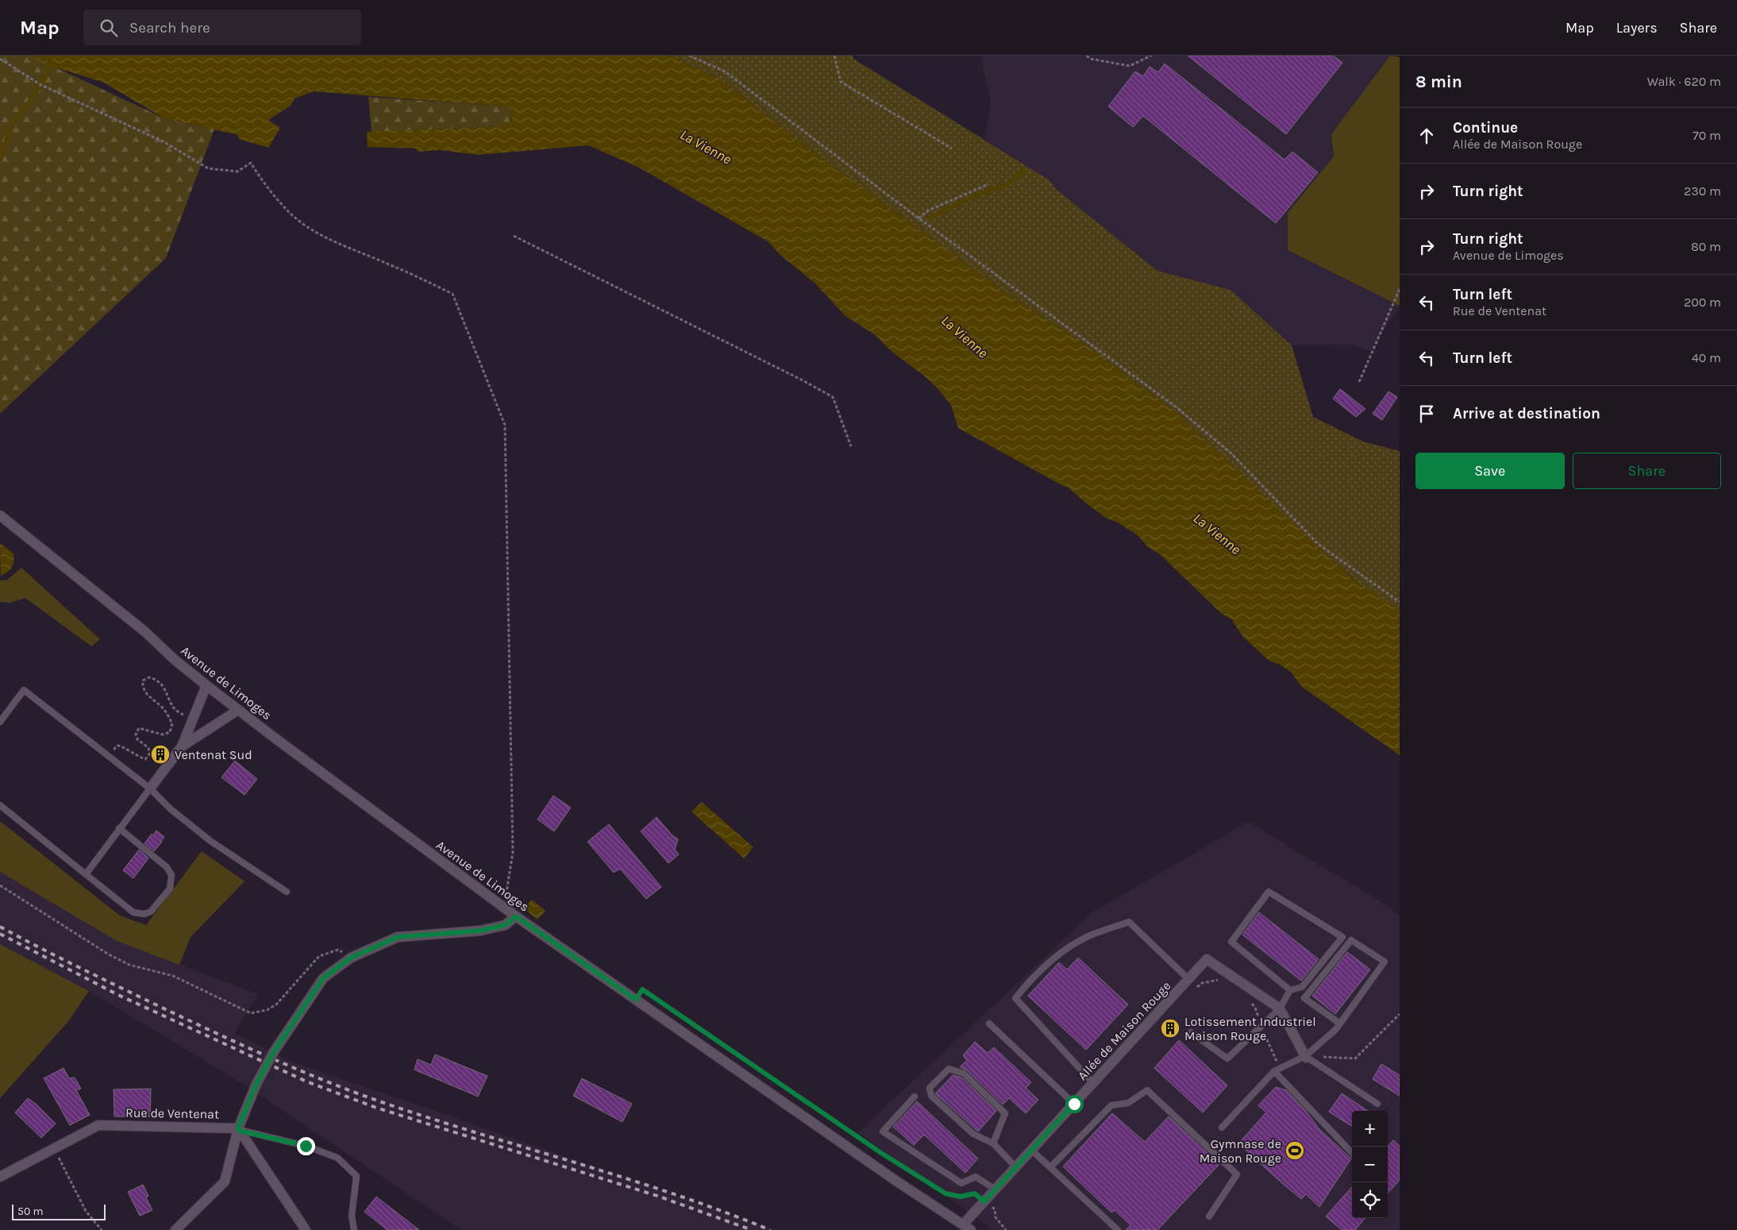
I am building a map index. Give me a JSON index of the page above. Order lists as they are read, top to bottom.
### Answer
{
  "streets": {
    "street": ["Avenue de Limoges", "Allée de Maison Rouge", "Rue de Ventenat"]
  },
  "crossings": [
    ["Avenue de Limoges", "Allée de Maison Rouge"]
  ],
  "water": ["La Vienne"],
  "places": {
    "building": ["Ventenat Sud", "Lotissement Industriel Maison Rouge"],
    "sports": ["Gymnase de Maison Rouge"]
  },
  "scale_bar": "50 m",
  "page": {
    "header": "Map",
    "search": "Search here",
    "nav": ["Map", "Layers", "Share"],
    "heading": ["8 min", "Walk · 620 m"],
    "list": [
      ["Continue", "Allée de Maison Rouge", "70 m"],
      ["Turn right", "230 m"],
      ["Turn right", "Avenue de Limoges", "80 m"],
      ["Turn left", "Rue de Ventenat", "200 m"],
      ["Turn left", "40 m"],
      "Arrive at destination"
    ],
    "buttons": ["Save", "Share"],
    "map_buttons": ["+", "−"],
    "scale": "50 m"
  }
}
